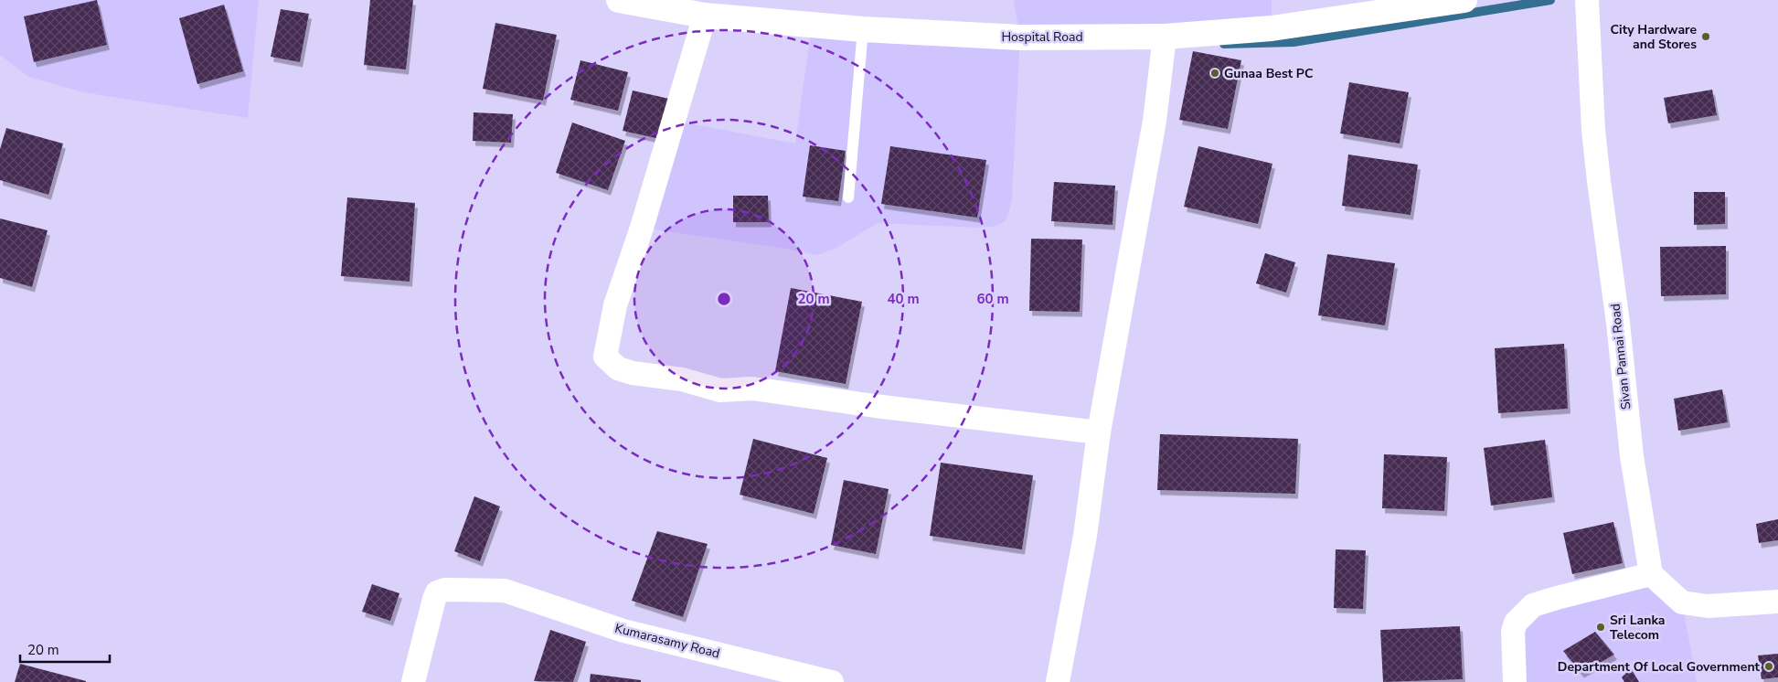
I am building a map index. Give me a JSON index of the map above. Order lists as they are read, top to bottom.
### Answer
{
  "streets": {
    "street": ["Hospital Road", "Sivan Pannai Road", "Kumarasamy Road"]
  },
  "places": [
    "City Hardware and Stores",
    "Gunaa Best PC",
    "Sri Lanka Telecom",
    "Department Of Local Government"
  ],
  "scale_bar": "20 m",
  "rings": ["20 m", "40 m", "60 m"]
}
